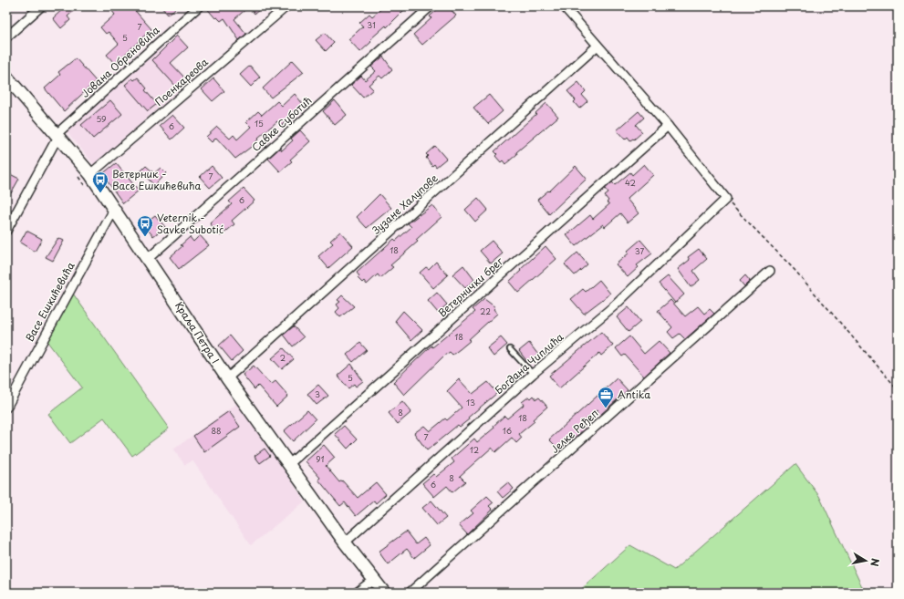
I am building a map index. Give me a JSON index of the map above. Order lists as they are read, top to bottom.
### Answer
{
  "streets": {
    "street": [
      "Јована Обреновића",
      "Поенкареова",
      "Савке Суботић",
      "Зузане Халупове",
      "Ветернички брег",
      "Васе Ешкићевића",
      "Краља Петра I",
      "Богдана Чиплића",
      "Јелке Ређеп"
    ]
  },
  "crossings": [
    ["Јована Обреновића", "Краља Петра I"],
    ["Поенкареова", "Краља Петра I"],
    ["Савке Суботић", "Краља Петра I"],
    ["Зузане Халупове", "Краља Петра I"],
    ["Ветернички брег", "Краља Петра I"],
    ["Васе Ешкићевића", "Краља Петра I"],
    ["Краља Петра I", "Богдана Чиплића"]
  ],
  "places": {
    "bus stop": ["Ветерник - Васе Ешкићевића", "Veternik - Savke Subotić"],
    "office": ["Antika"]
  },
  "house_numbers": [
    "31",
    "7",
    "5",
    "59",
    "15",
    "6",
    "7",
    "42",
    "6",
    "18",
    "37",
    "22",
    "18",
    "2",
    "5",
    "3",
    "13",
    "8",
    "18",
    "88",
    "16",
    "7",
    "12",
    "91",
    "8",
    "6"
  ],
  "north": "right"
}
